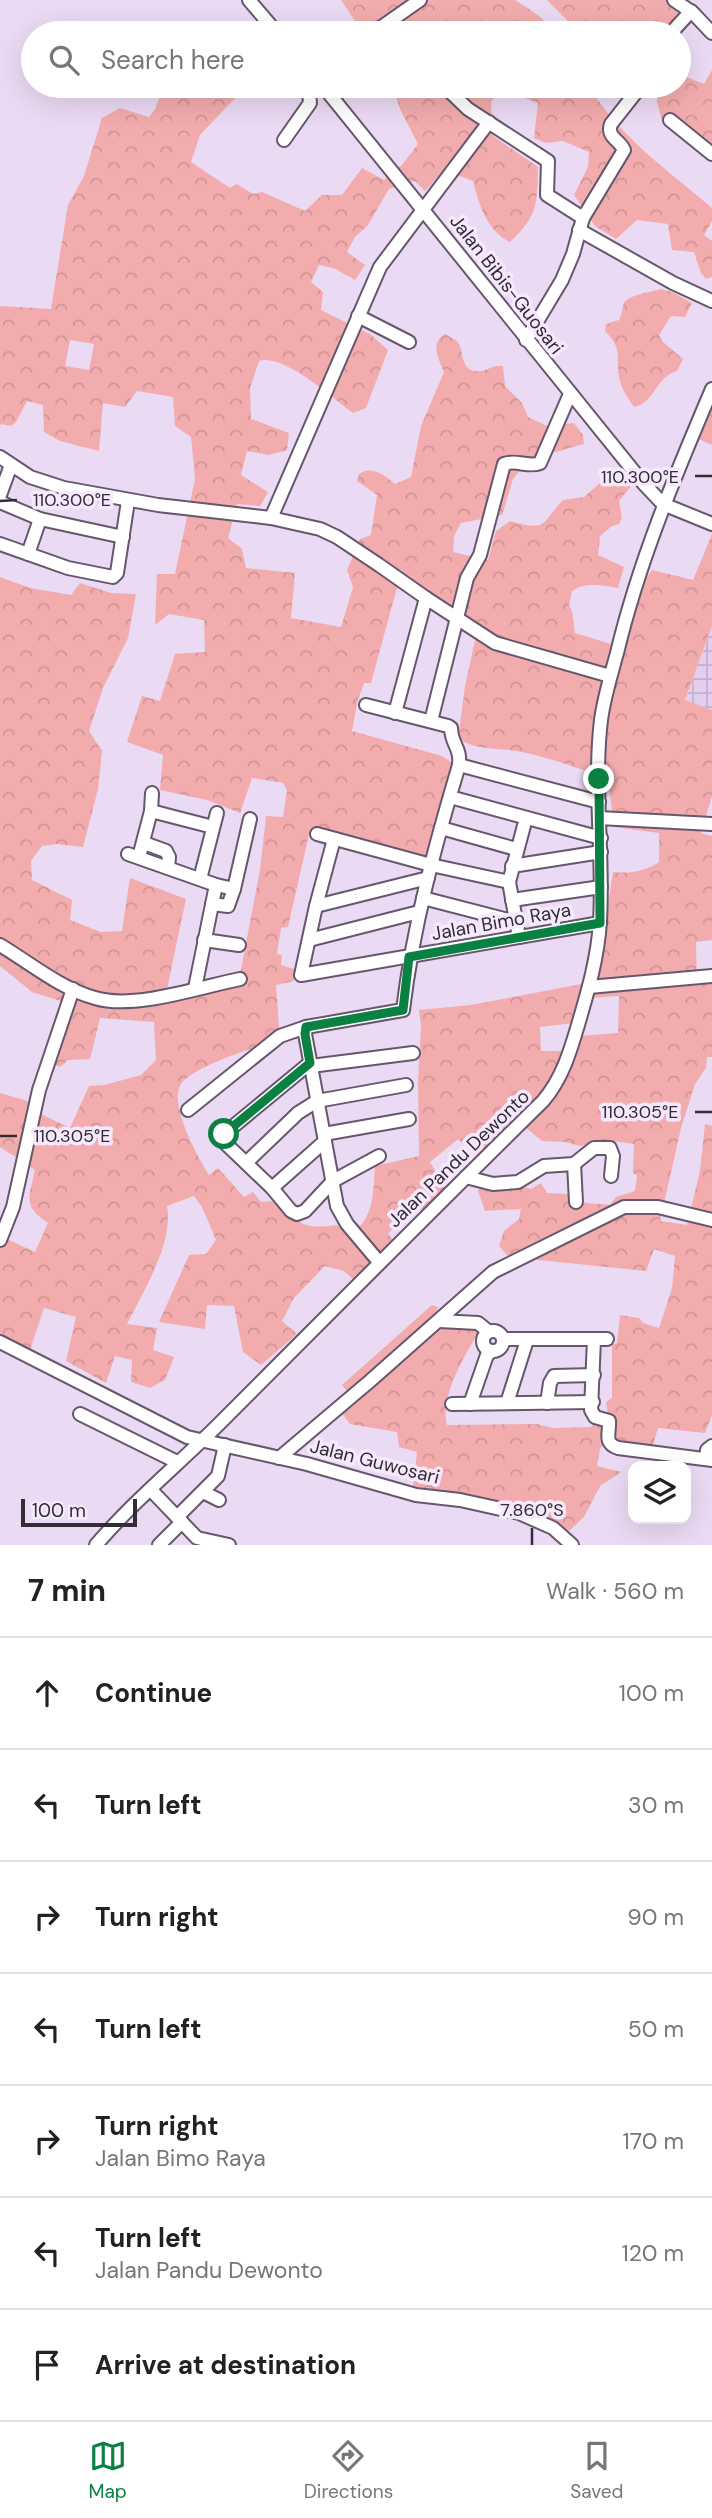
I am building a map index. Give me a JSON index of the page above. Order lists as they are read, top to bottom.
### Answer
{
  "streets": {
    "street": [
      "Jalan Bibis-Guosari",
      "Jalan Bimo Raya",
      "Jalan Pandu Dewonto",
      "Jalan Guwosari"
    ]
  },
  "crossings": [
    ["Jalan Bibis-Guosari", "Jalan Pandu Dewonto"],
    ["Jalan Bimo Raya", "Jalan Pandu Dewonto"],
    ["Jalan Pandu Dewonto", "Jalan Guwosari"]
  ],
  "scale_bar": "100 m",
  "page": {
    "search": "Search here",
    "scale": "100 m",
    "heading": ["7 min", "Walk · 560 m"],
    "list": [
      ["Continue", "100 m"],
      ["Turn left", "30 m"],
      ["Turn right", "90 m"],
      ["Turn left", "50 m"],
      ["Turn right", "Jalan Bimo Raya", "170 m"],
      ["Turn left", "Jalan Pandu Dewonto", "120 m"],
      "Arrive at destination"
    ],
    "nav": ["Map", "Directions", "Saved"]
  },
  "coordinates": ["110.300°E", "110.305°E", "7.860°S"]
}
